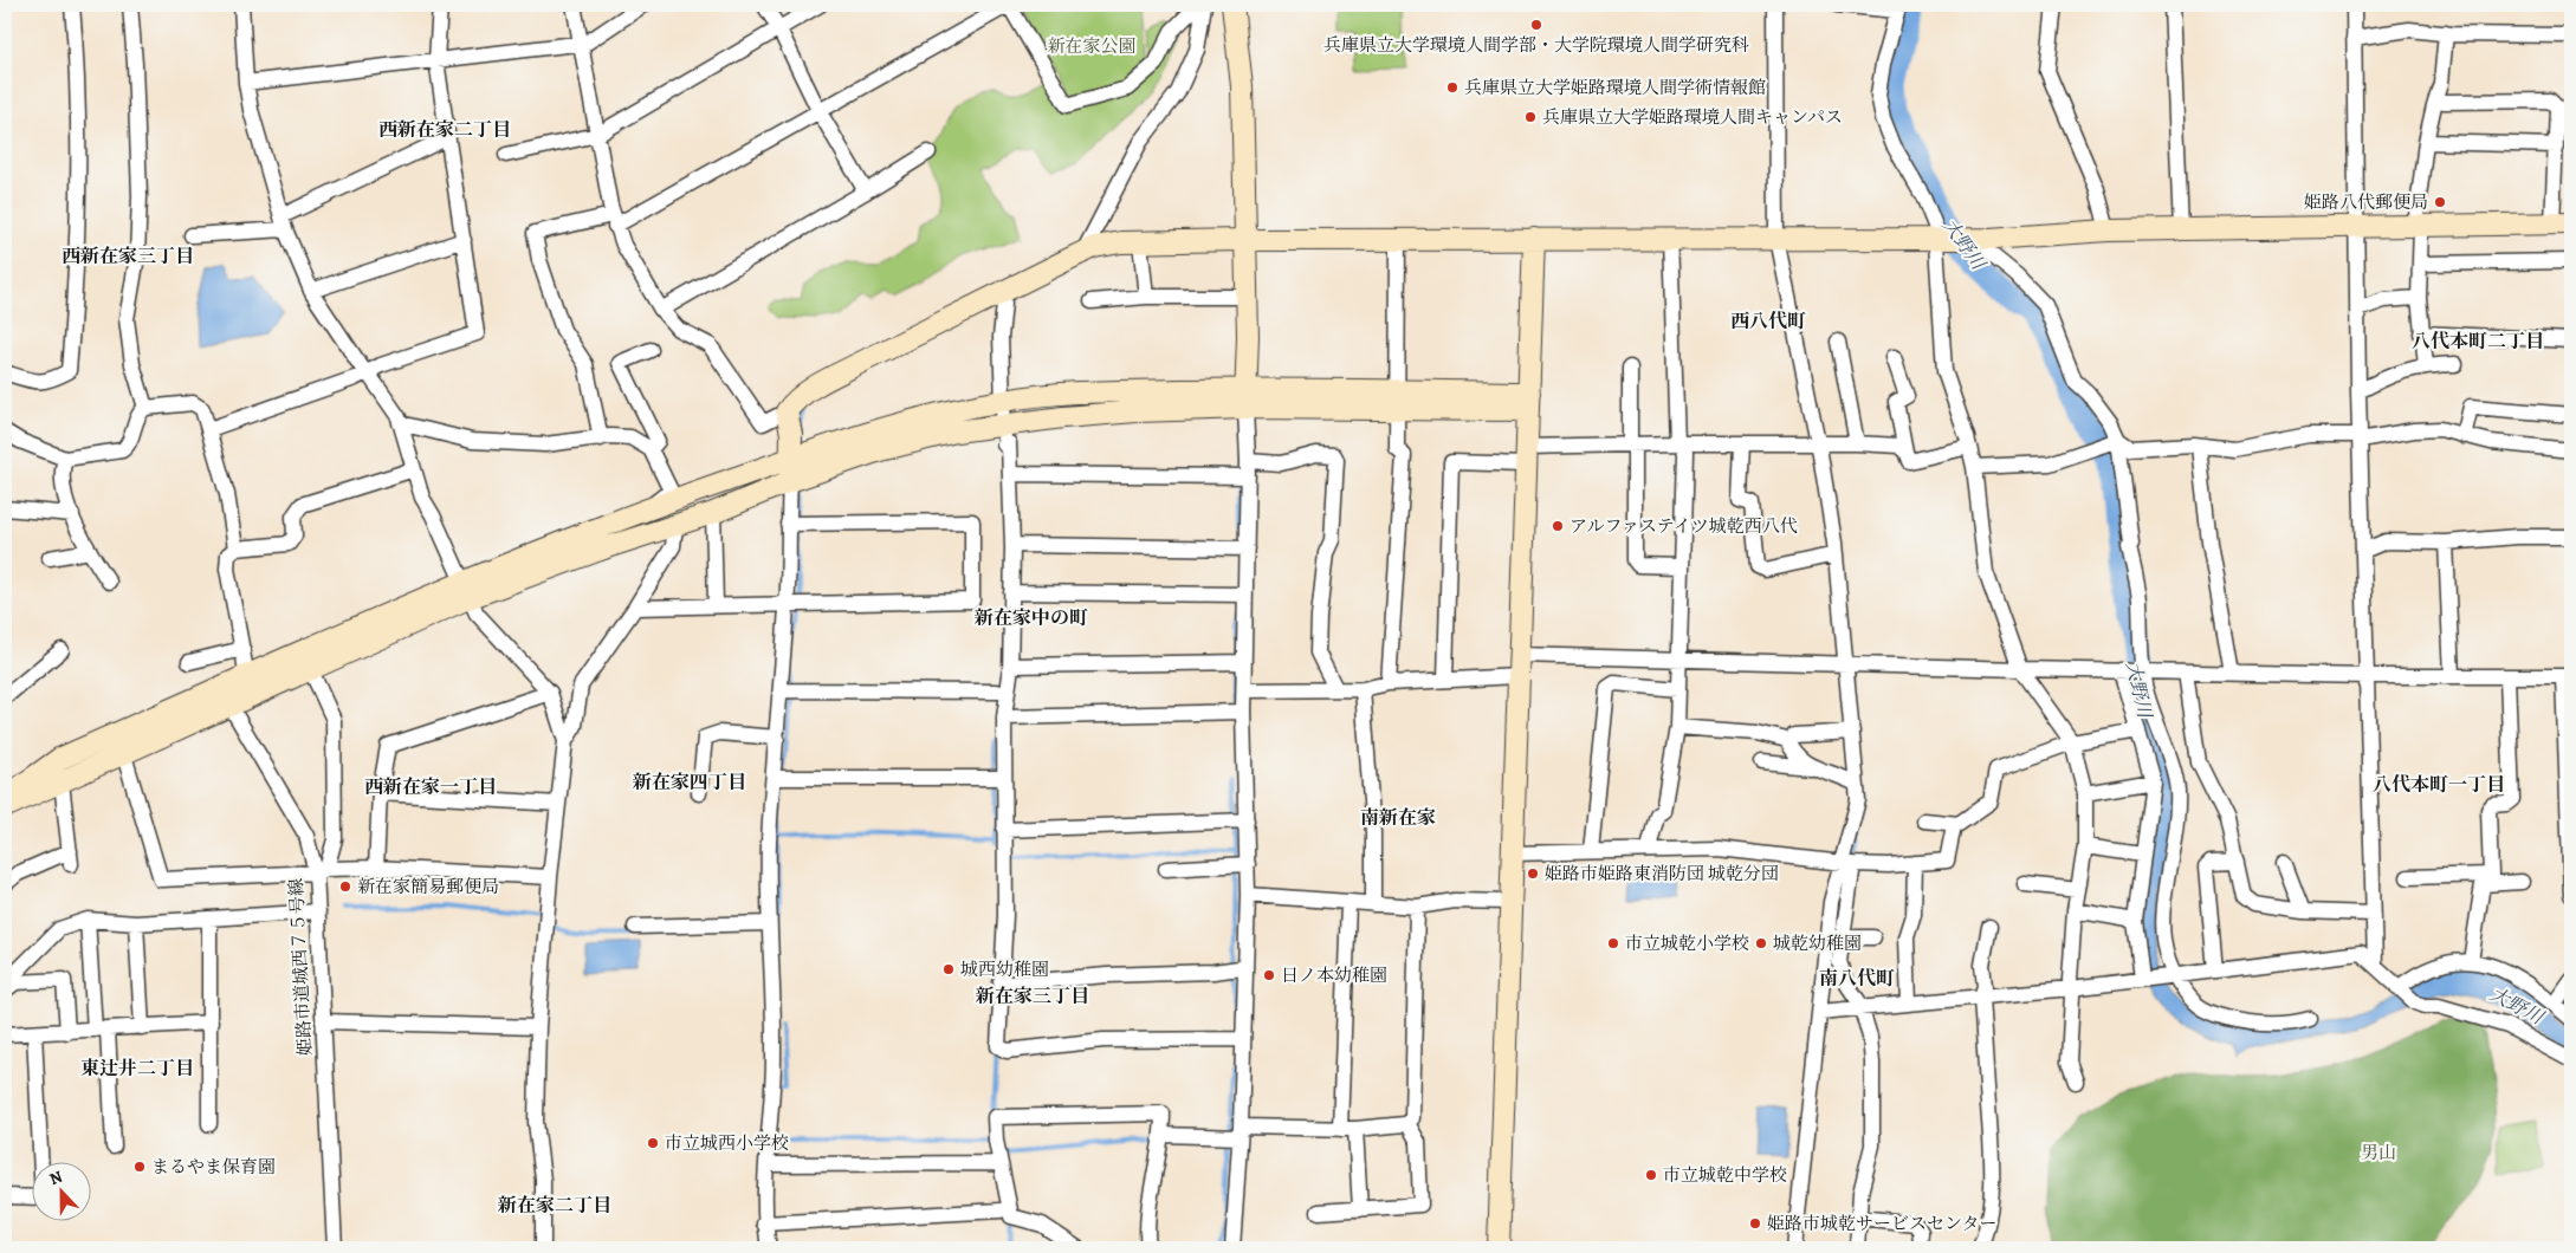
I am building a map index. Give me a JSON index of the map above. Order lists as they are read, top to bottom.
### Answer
{
  "streets": {
    "street": ["姫路市道城西７５号線"]
  },
  "districts": [
    "西新在家二丁目",
    "西新在家三丁目",
    "西八代町",
    "八代本町二丁目",
    "新在家中の町",
    "新在家四丁目",
    "八代本町一丁目",
    "西新在家一丁目",
    "南新在家",
    "南八代町",
    "新在家三丁目",
    "東辻井二丁目",
    "新在家二丁目"
  ],
  "water": ["大野川"],
  "parks": ["新在家公園", "男山"],
  "places": [
    "兵庫県立大学環境人間学部・大学院環境人間学研究科",
    "兵庫県立大学姫路環境人間学術情報館",
    "兵庫県立大学姫路環境人間キャンパス",
    "姫路八代郵便局",
    "アルファステイツ城乾西八代",
    "姫路市姫路東消防団 城乾分団",
    "新在家簡易郵便局",
    "市立城乾小学校",
    "城乾幼稚園",
    "城西幼稚園",
    "日ノ本幼稚園",
    "市立城西小学校",
    "まるやま保育園",
    "市立城乾中学校",
    "姫路市城乾サービスセンター"
  ],
  "north": "top"
}
